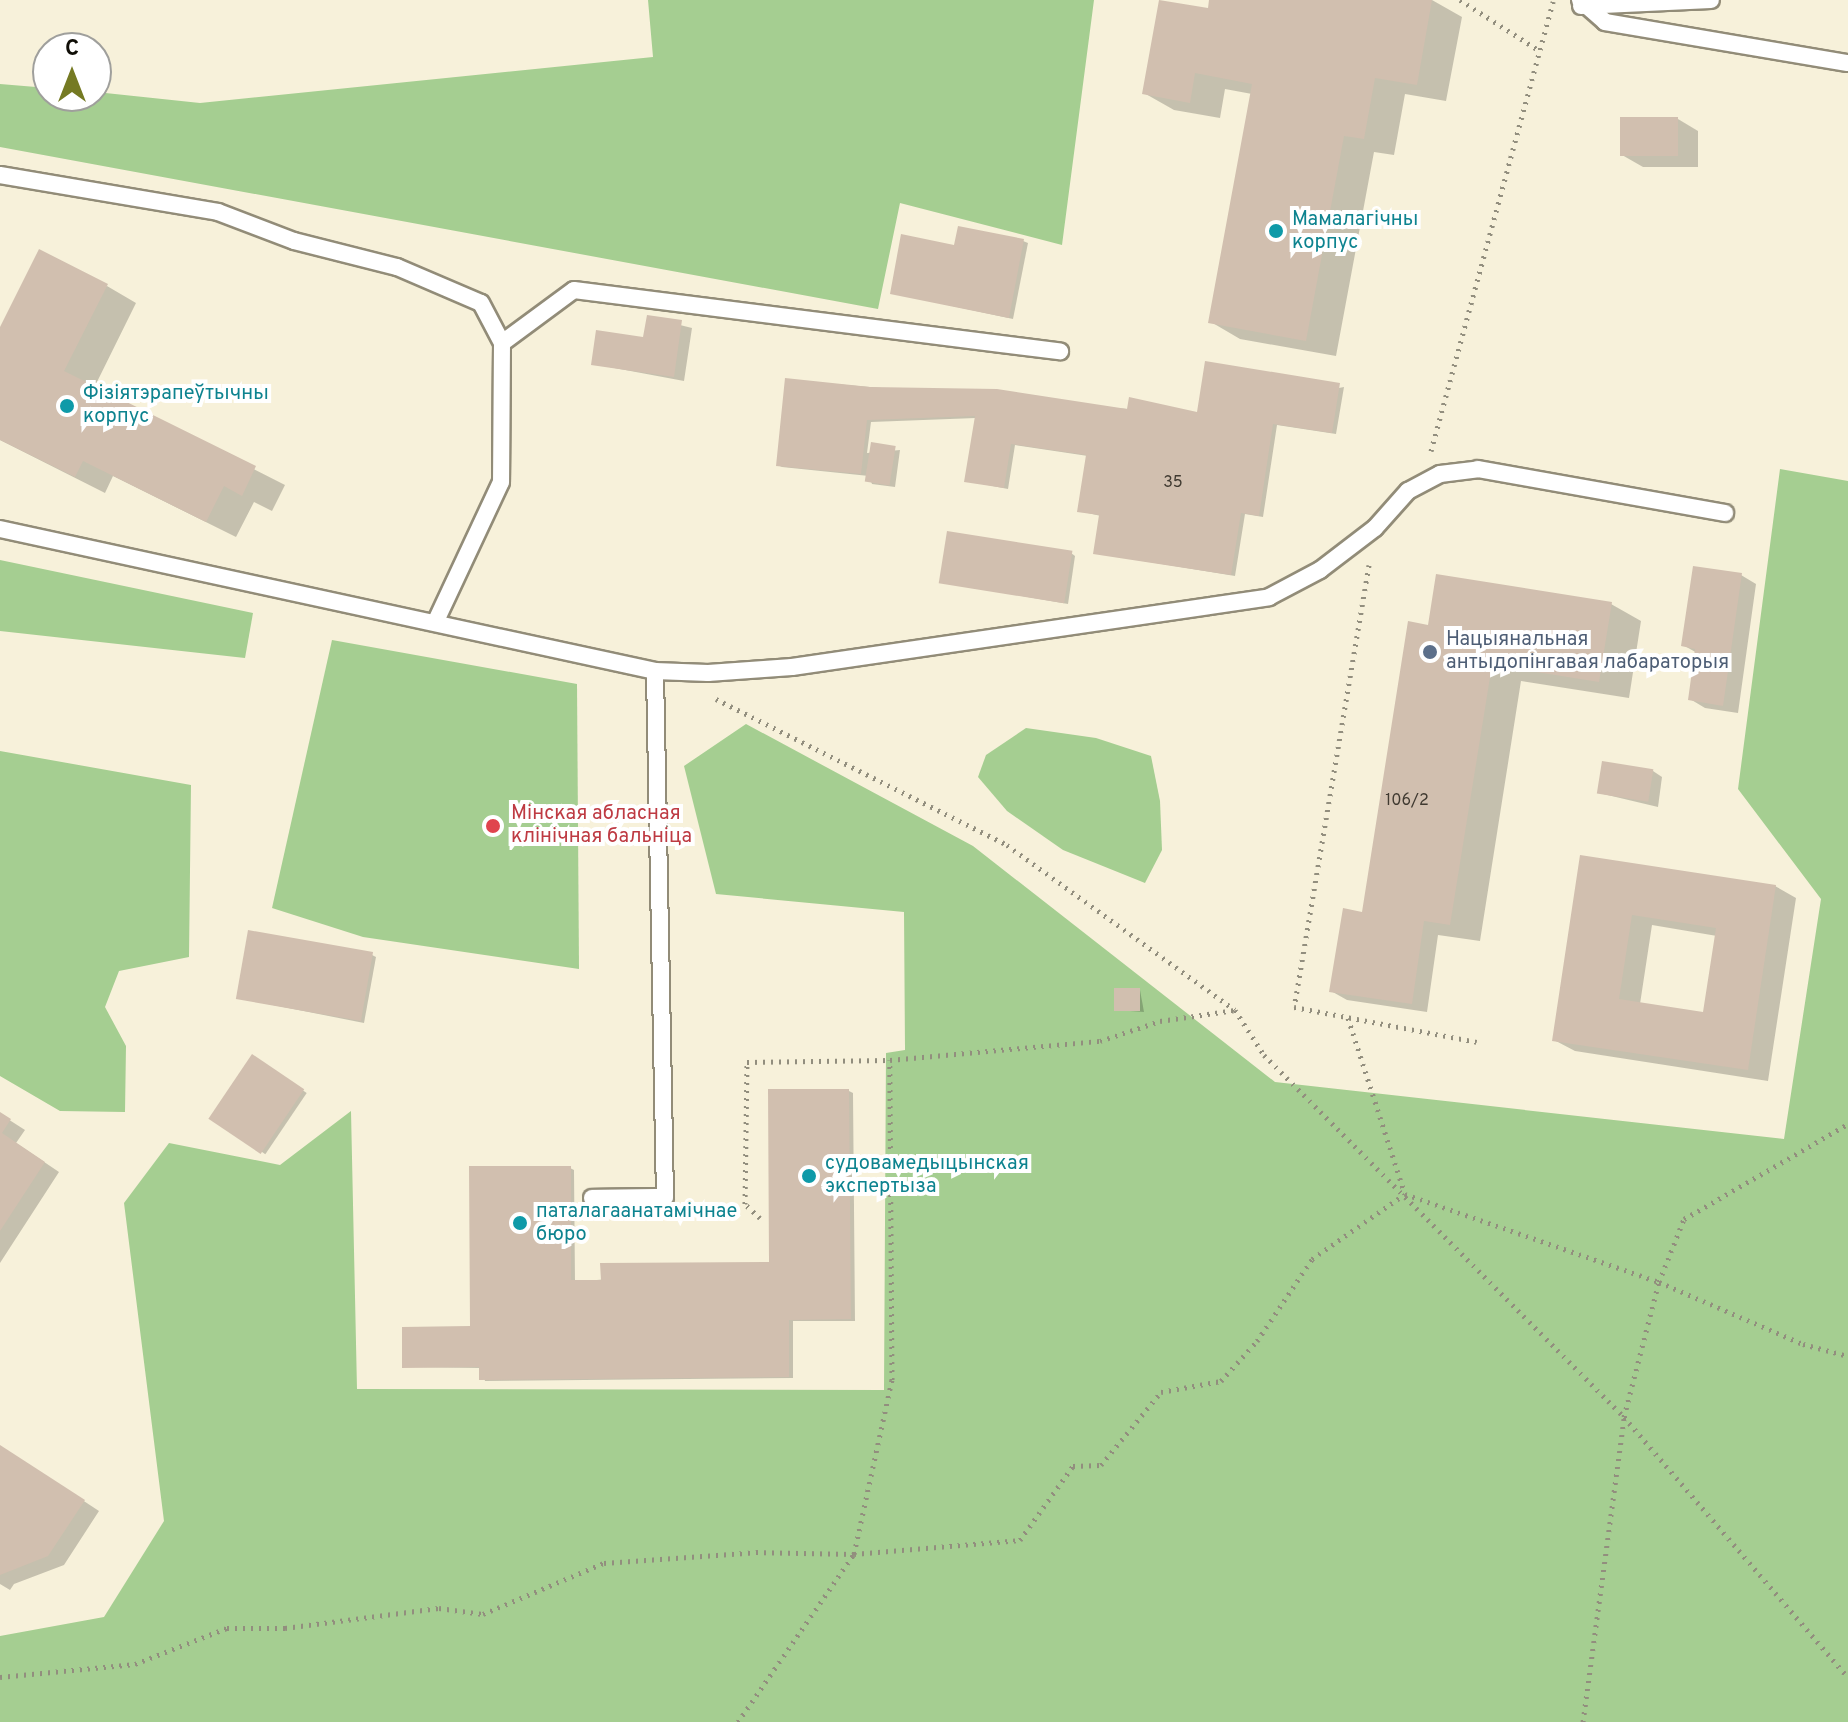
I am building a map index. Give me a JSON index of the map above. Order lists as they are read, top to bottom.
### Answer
{
  "places": [
    "Мамалагічны корпус",
    "Фізіятэрапеўтычны корпус",
    "Нацыянальная антыдопінгавая лабараторыя",
    "Мінская абласная клінічная бальніца",
    "судовамедыцынская экспертыза",
    "паталагаанатамічнае бюро"
  ],
  "house_numbers": ["35", "106/2"],
  "north": "top"
}
